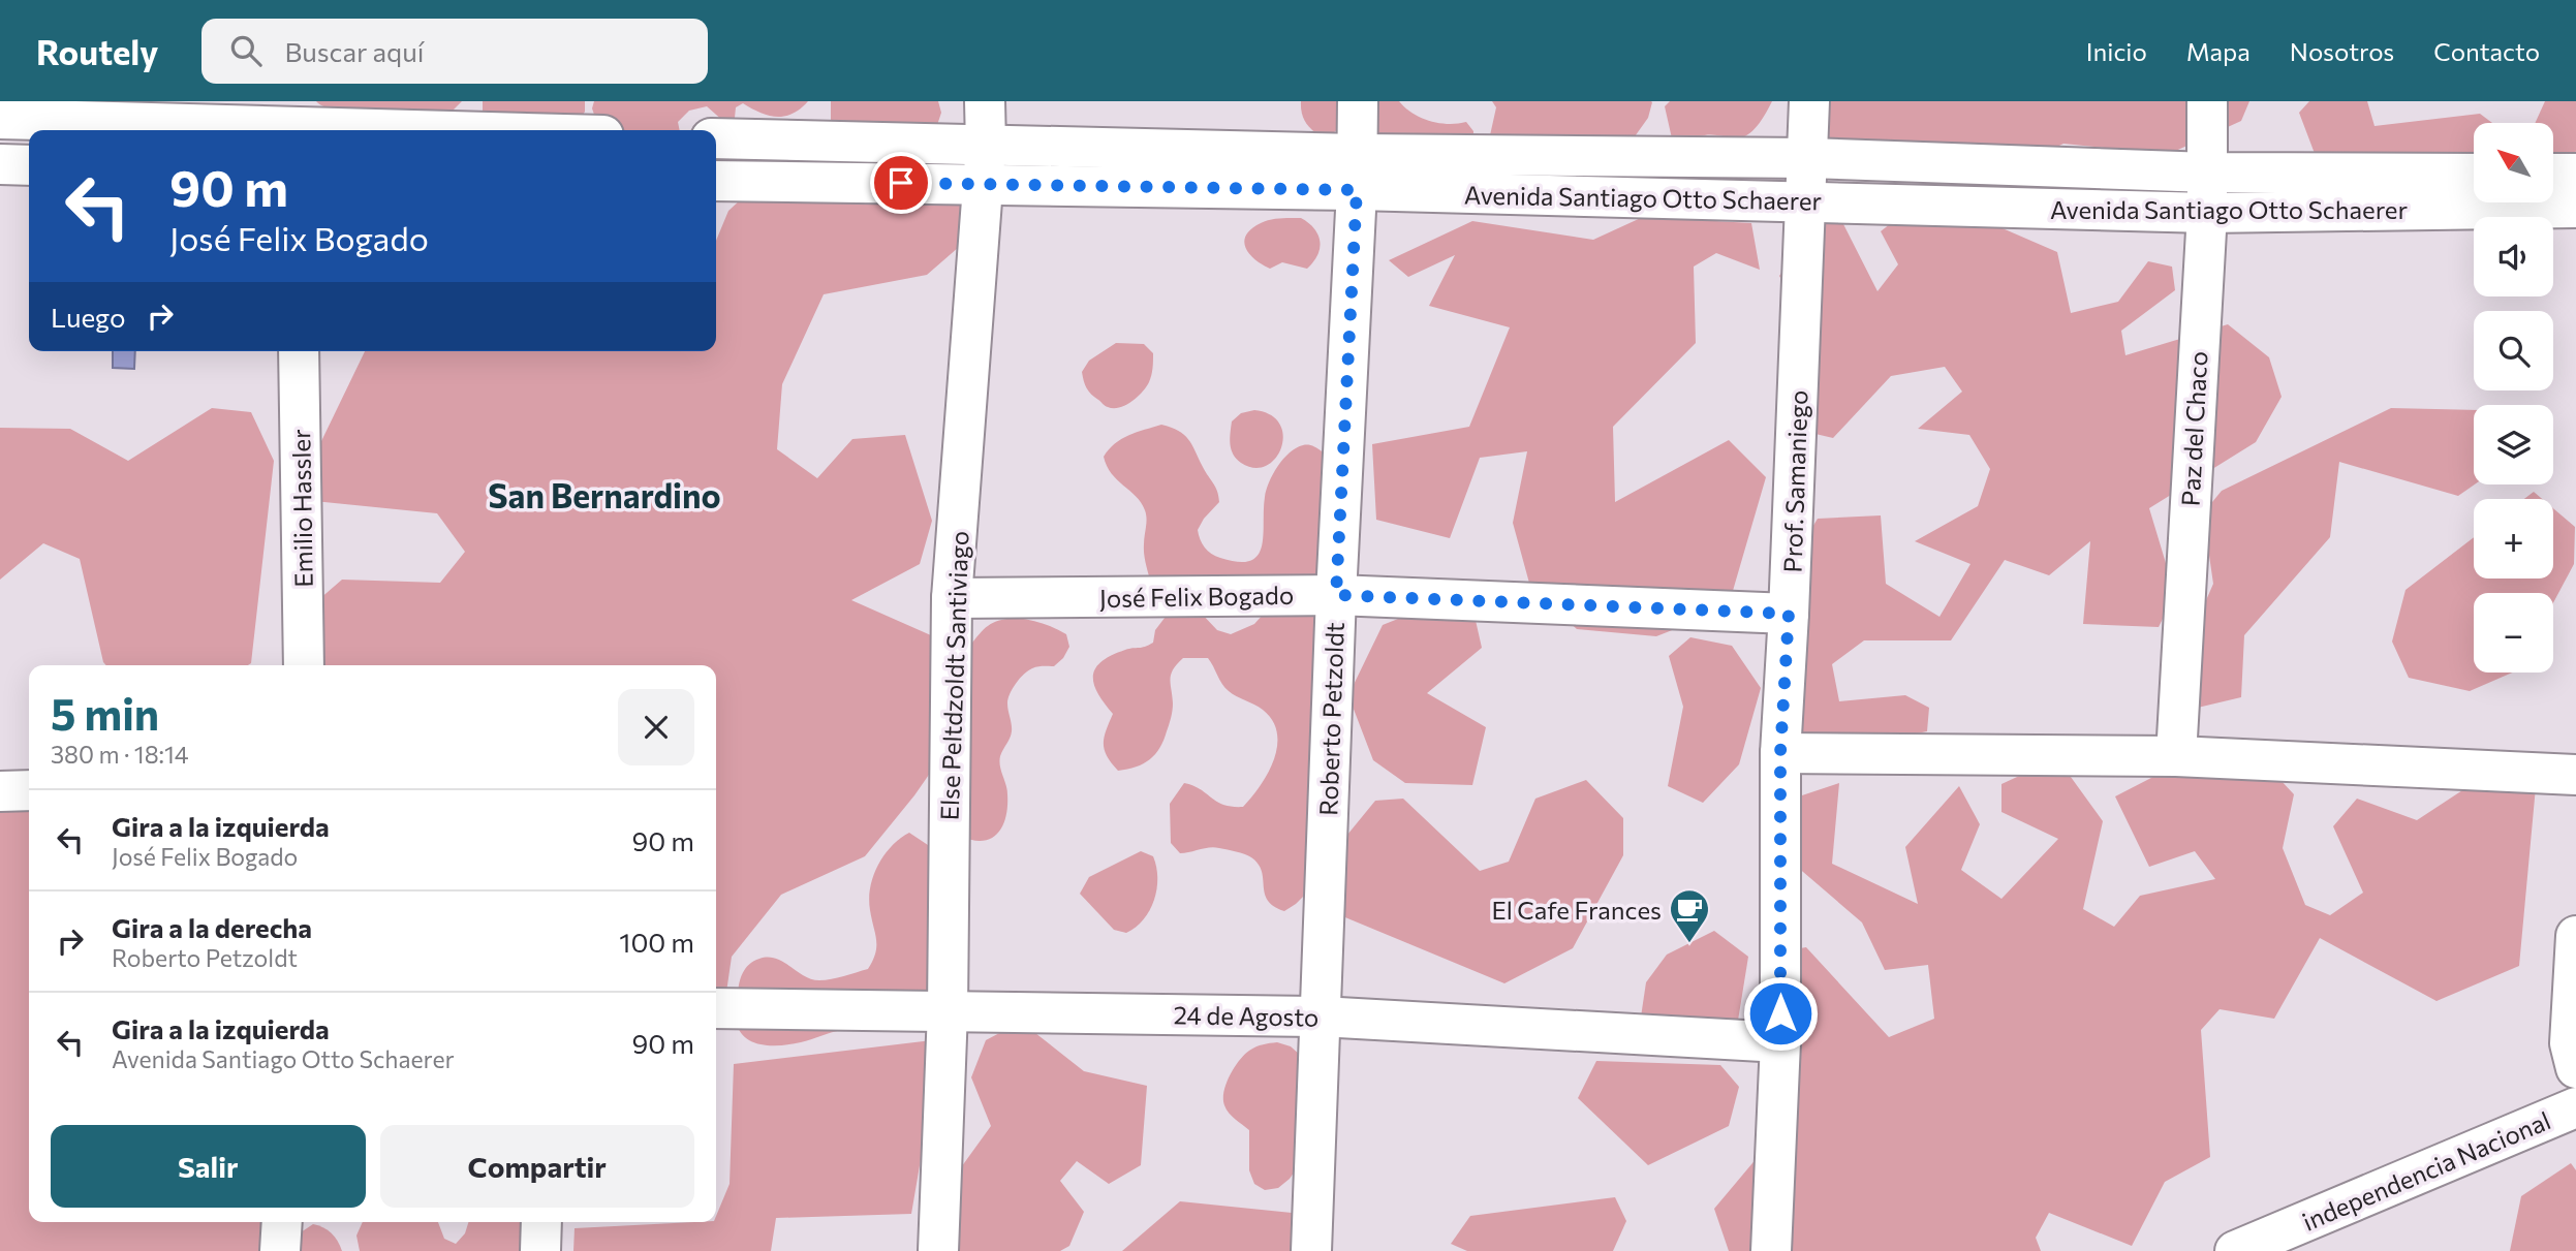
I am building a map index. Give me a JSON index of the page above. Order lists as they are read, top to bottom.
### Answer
{
  "streets": {
    "street": [
      "Avenida Santiago Otto Schaerer",
      "Paz del Chaco",
      "Prof. Samaniego",
      "Emilio Hassler",
      "José Felix Bogado",
      "Else Peltdzoldt Santiviago",
      "Roberto Petzoldt",
      "24 de Agosto",
      "independencia Nacional"
    ]
  },
  "crossings": [
    ["Avenida Santiago Otto Schaerer", "Paz del Chaco"],
    ["Avenida Santiago Otto Schaerer", "Prof. Samaniego"],
    ["Avenida Santiago Otto Schaerer", "Else Peltdzoldt Santiviago"],
    ["Avenida Santiago Otto Schaerer", "Roberto Petzoldt"],
    ["Prof. Samaniego", "José Felix Bogado"],
    ["Prof. Samaniego", "24 de Agosto"],
    ["José Felix Bogado", "Else Peltdzoldt Santiviago"],
    ["José Felix Bogado", "Roberto Petzoldt"],
    ["Else Peltdzoldt Santiviago", "24 de Agosto"],
    ["Roberto Petzoldt", "24 de Agosto"]
  ],
  "districts": ["San Bernardino"],
  "places": {
    "cafe": ["El Cafe Frances"]
  },
  "north": "top left",
  "page": {
    "header": "Routely",
    "search": "Buscar aquí",
    "nav": [
      "Inicio",
      "Mapa",
      "Nosotros",
      "Contacto"
    ],
    "map_buttons": ["+", "−"],
    "turn": ["90 m", "José Felix Bogado"],
    "then": "Luego",
    "heading": ["5 min", "380 m · 18:14"],
    "list": [
      {
        "name": "Gira a la izquierda",
        "note": "José Felix Bogado",
        "value": "90 m"
      },
      {
        "name": "Gira a la derecha",
        "note": "Roberto Petzoldt",
        "value": "100 m"
      },
      {
        "name": "Gira a la izquierda",
        "note": "Avenida Santiago Otto Schaerer",
        "value": "90 m"
      }
    ],
    "buttons": ["Salir", "Compartir"]
  }
}
